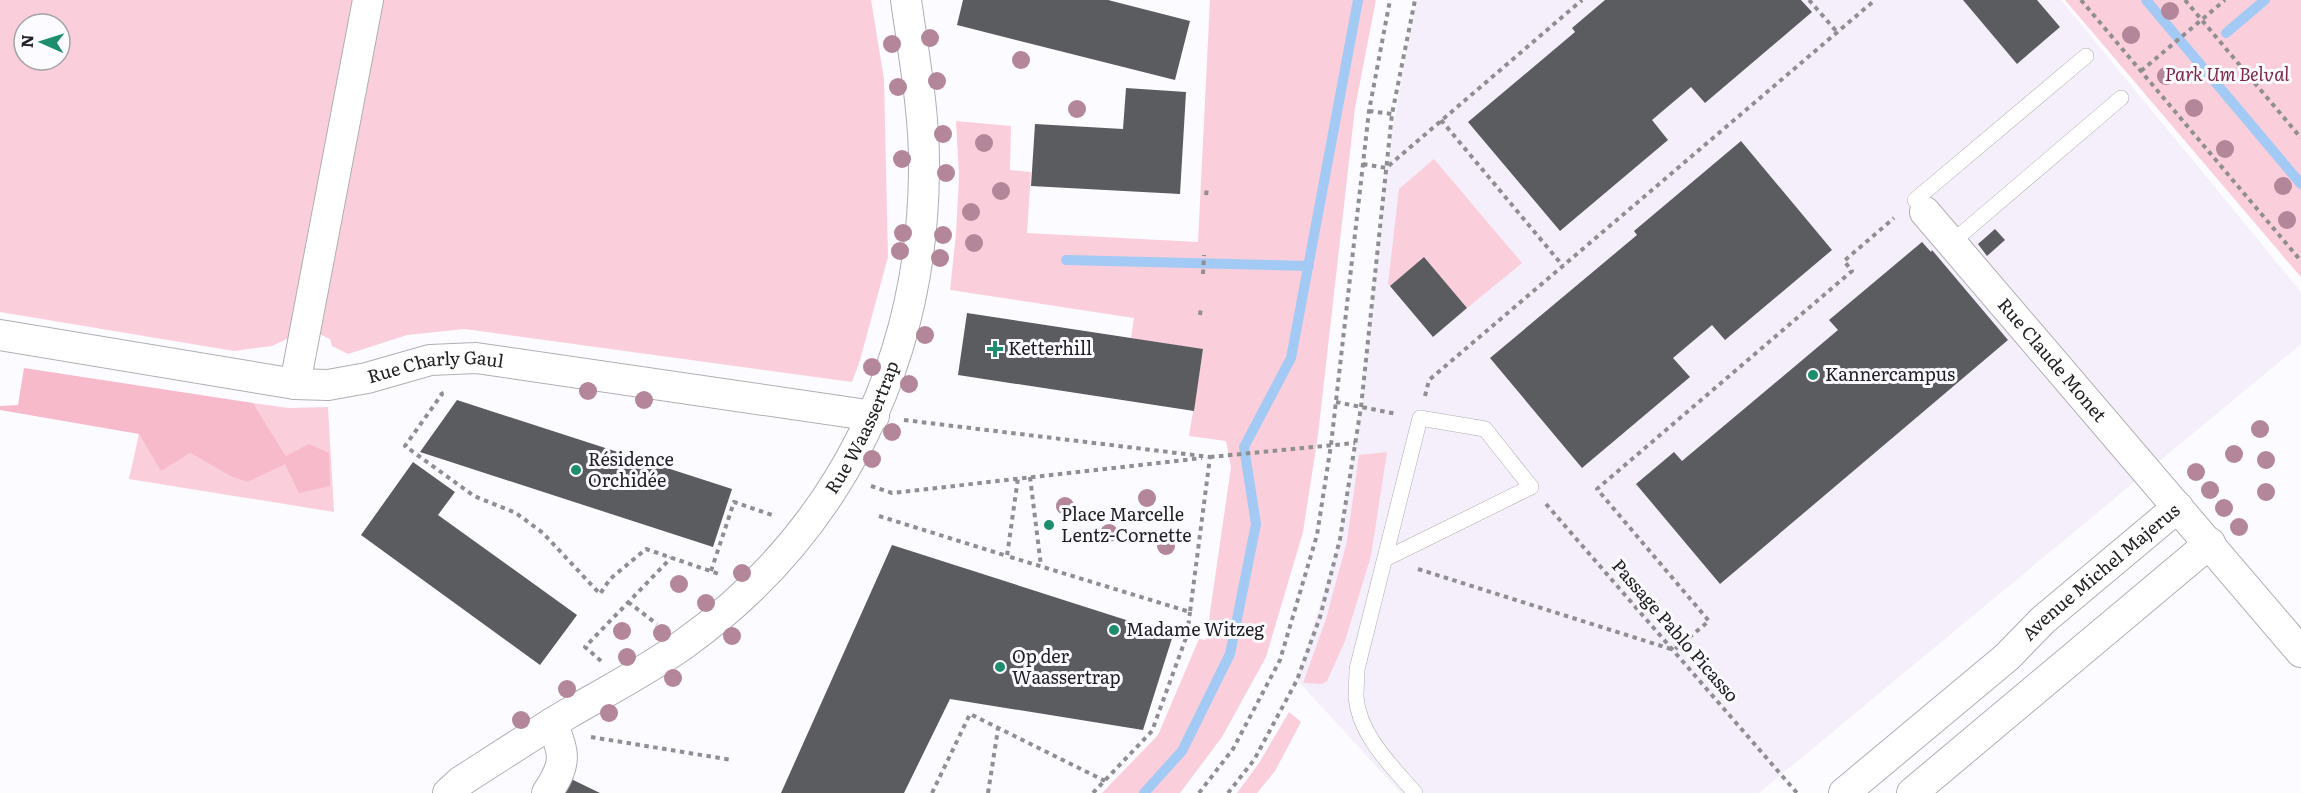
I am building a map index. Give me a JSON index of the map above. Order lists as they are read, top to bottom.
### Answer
{
  "streets": {
    "street": [
      "Rue Claude Monet",
      "Rue Charly Gaul",
      "Rue Waassertrap",
      "Avenue Michel Majerus"
    ],
    "path": ["Passage Pablo Picasso"]
  },
  "crossings": [
    ["Rue Claude Monet", "Avenue Michel Majerus"],
    ["Rue Charly Gaul", "Rue Waassertrap"]
  ],
  "parks": ["Park Um Belval"],
  "places": {
    "health": ["Ketterhill"],
    "other": [
      "Kannercampus",
      "Résidence Orchidée",
      "Place Marcelle Lentz-Cornette",
      "Madame Witzeg",
      "Op der Waassertrap"
    ]
  },
  "north": "left"
}
